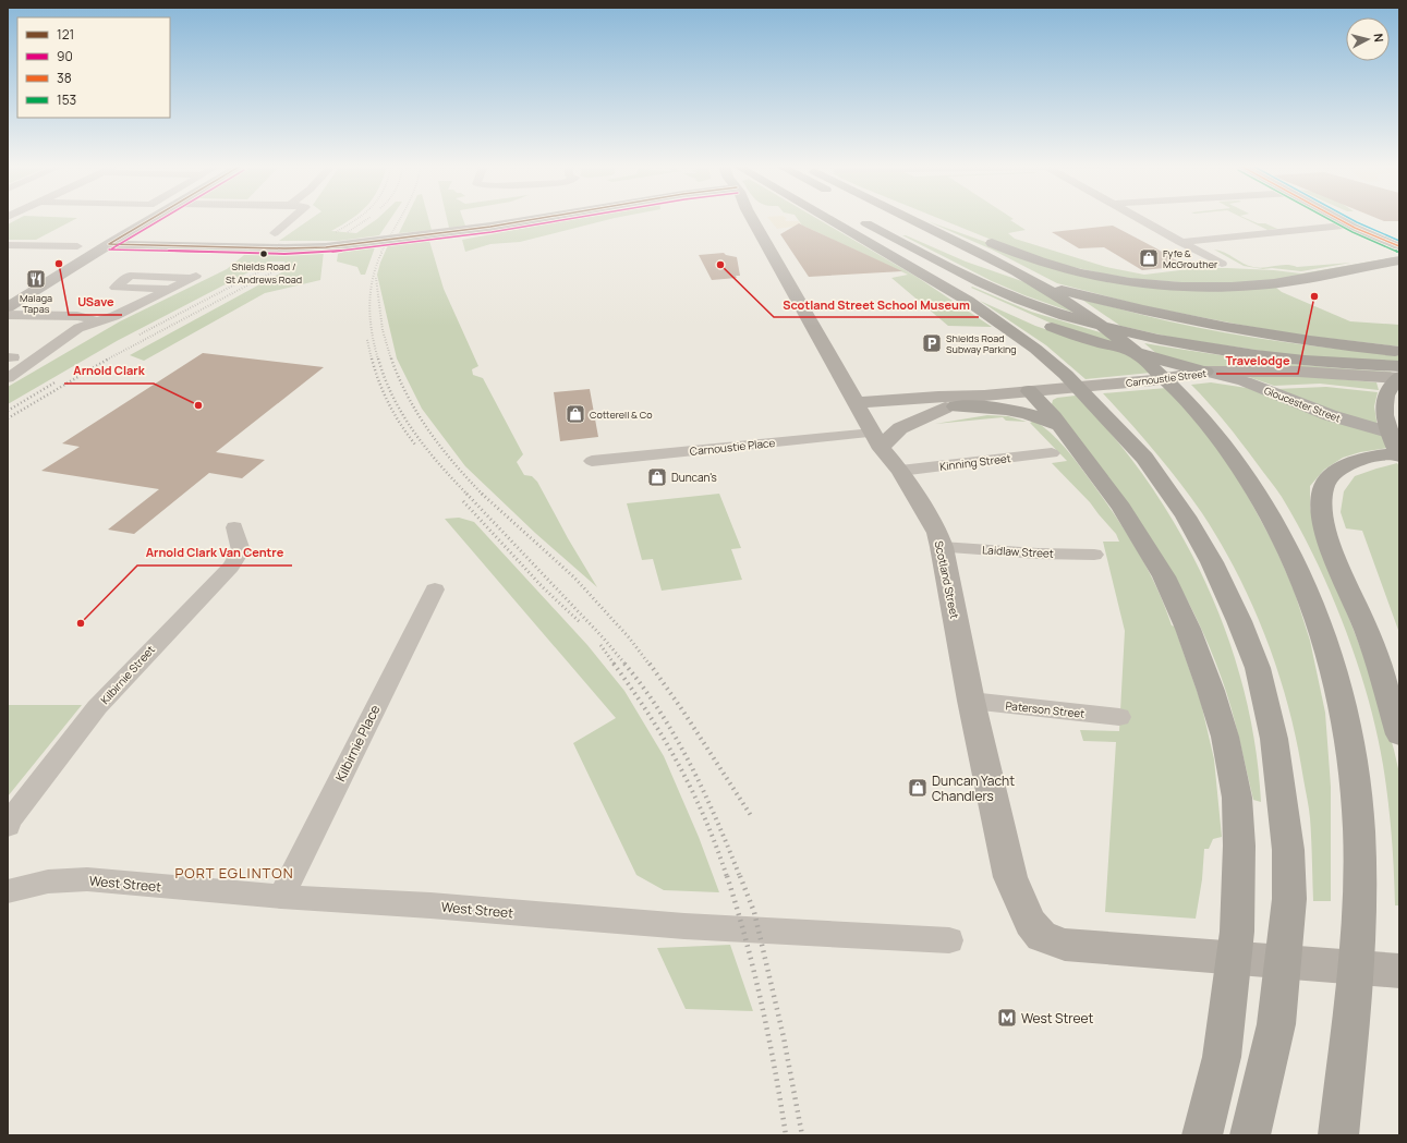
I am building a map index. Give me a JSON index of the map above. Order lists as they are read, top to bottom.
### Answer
{
  "streets": {
    "main road": ["Gloucester Street"],
    "street": [
      "Carnoustie Street",
      "Carnoustie Place",
      "Kinning Street",
      "Laidlaw Street",
      "Scotland Street",
      "Kilbirnie Street",
      "Paterson Street",
      "Kilbirnie Place",
      "West Street"
    ]
  },
  "crossings": [
    ["Carnoustie Street", "Gloucester Street"],
    ["Carnoustie Street", "Carnoustie Place"],
    ["Carnoustie Street", "Scotland Street"],
    ["Carnoustie Place", "Scotland Street"],
    ["Kinning Street", "Scotland Street"],
    ["Laidlaw Street", "Scotland Street"],
    ["Scotland Street", "Paterson Street"],
    ["Kilbirnie Place", "West Street"]
  ],
  "districts": ["PORT EGLINTON"],
  "places": {
    "other": [
      "Shields Road / St Andrews Road",
      "USave",
      "Scotland Street School Museum",
      "Travelodge",
      "Arnold Clark",
      "Arnold Clark Van Centre"
    ],
    "shop": [
      "Fyfe & McGrouther",
      "Cotterell & Co",
      "Duncan's",
      "Duncan Yacht Chandlers"
    ],
    "restaurant": ["Malaga Tapas"],
    "parking": ["Shields Road Subway Parking"],
    "metro station": ["West Street"]
  },
  "lines": [
    "transit line 121",
    "transit line 90",
    "transit line 38",
    "transit line 153"
  ],
  "legend": [
    "121",
    "90",
    "38",
    "153"
  ],
  "north": "right"
}
